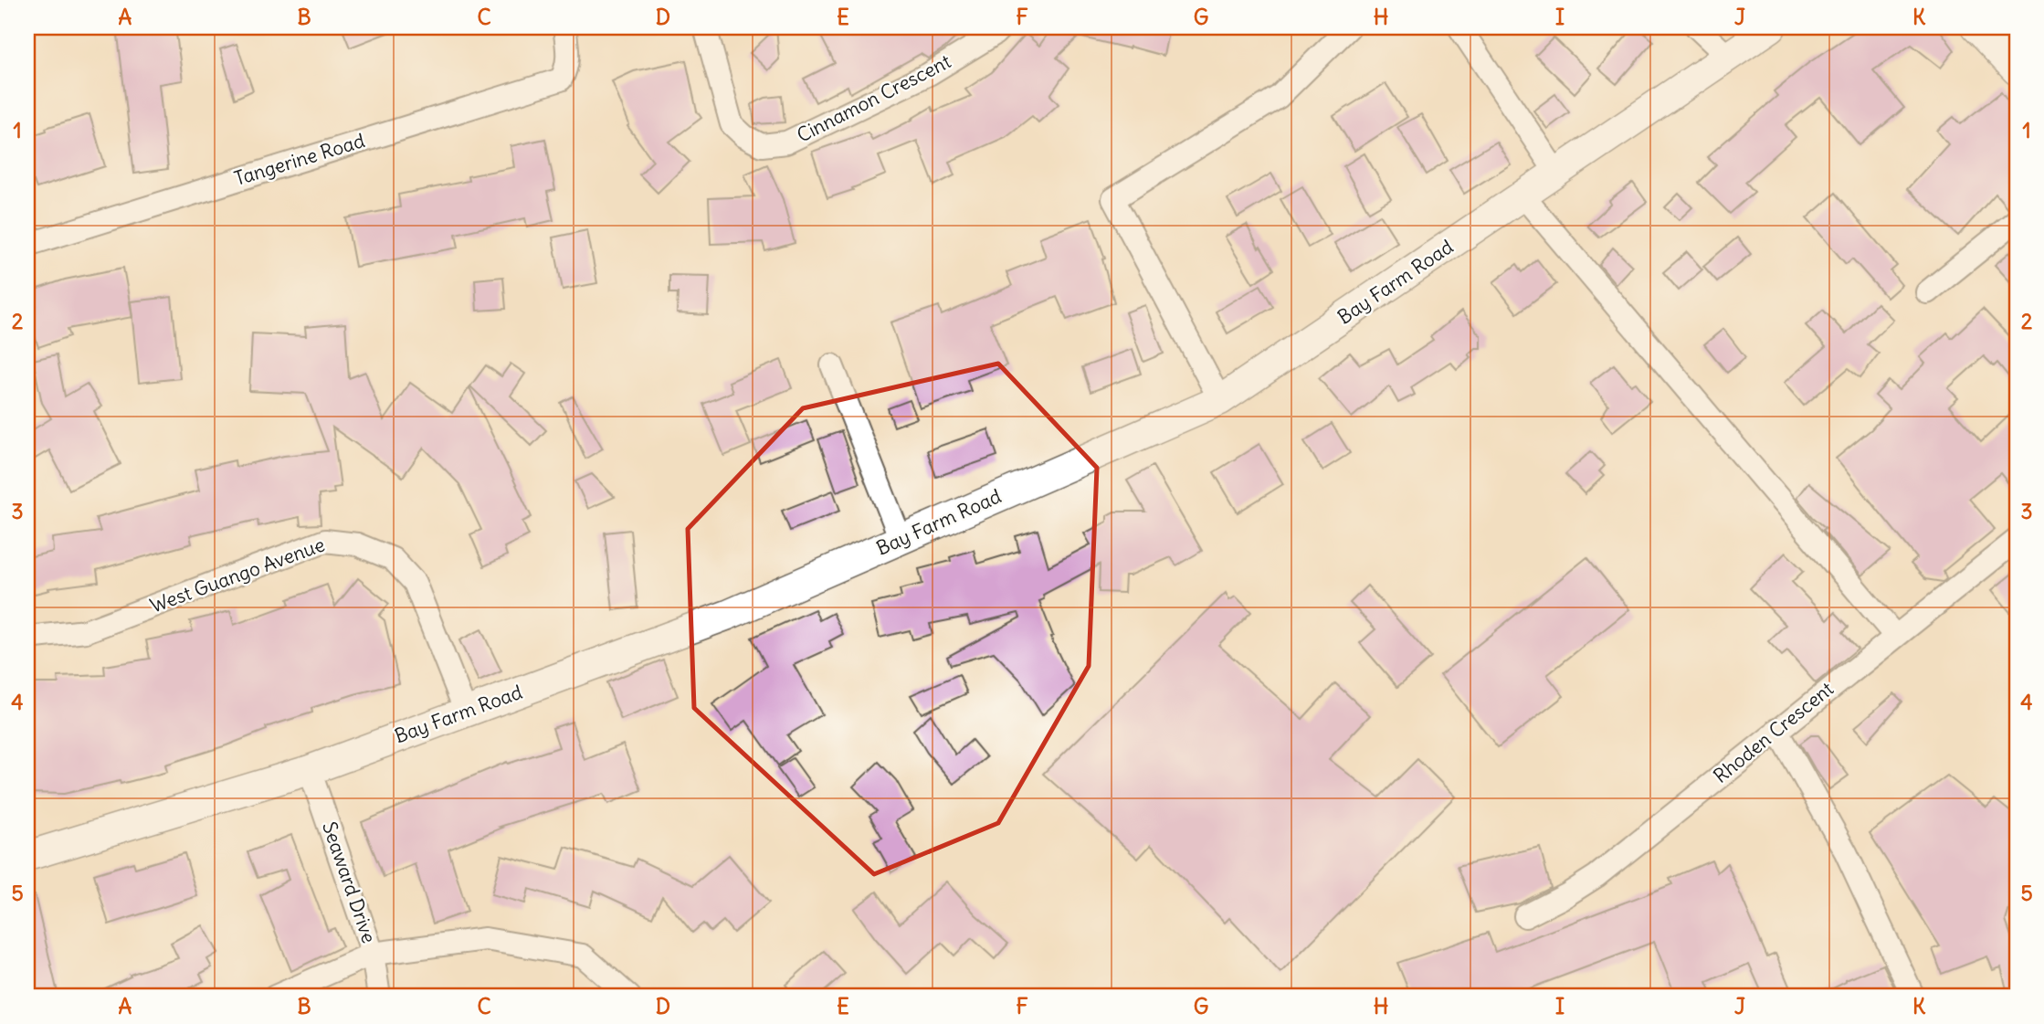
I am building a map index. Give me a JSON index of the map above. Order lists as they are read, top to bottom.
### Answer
{
  "streets": {
    "street": [
      "Cinnamon Crescent",
      "Tangerine Road",
      "Bay Farm Road",
      "West Guango Avenue",
      "Rhoden Crescent",
      "Seaward Drive"
    ]
  },
  "crossings": [
    ["Bay Farm Road", "West Guango Avenue"],
    ["Bay Farm Road", "Seaward Drive"]
  ],
  "grid": {
    "columns": [
      "A",
      "B",
      "C",
      "D",
      "E",
      "F",
      "G",
      "H",
      "I",
      "J",
      "K"
    ],
    "rows": [
      "1",
      "2",
      "3",
      "4",
      "5"
    ]
  }
}
